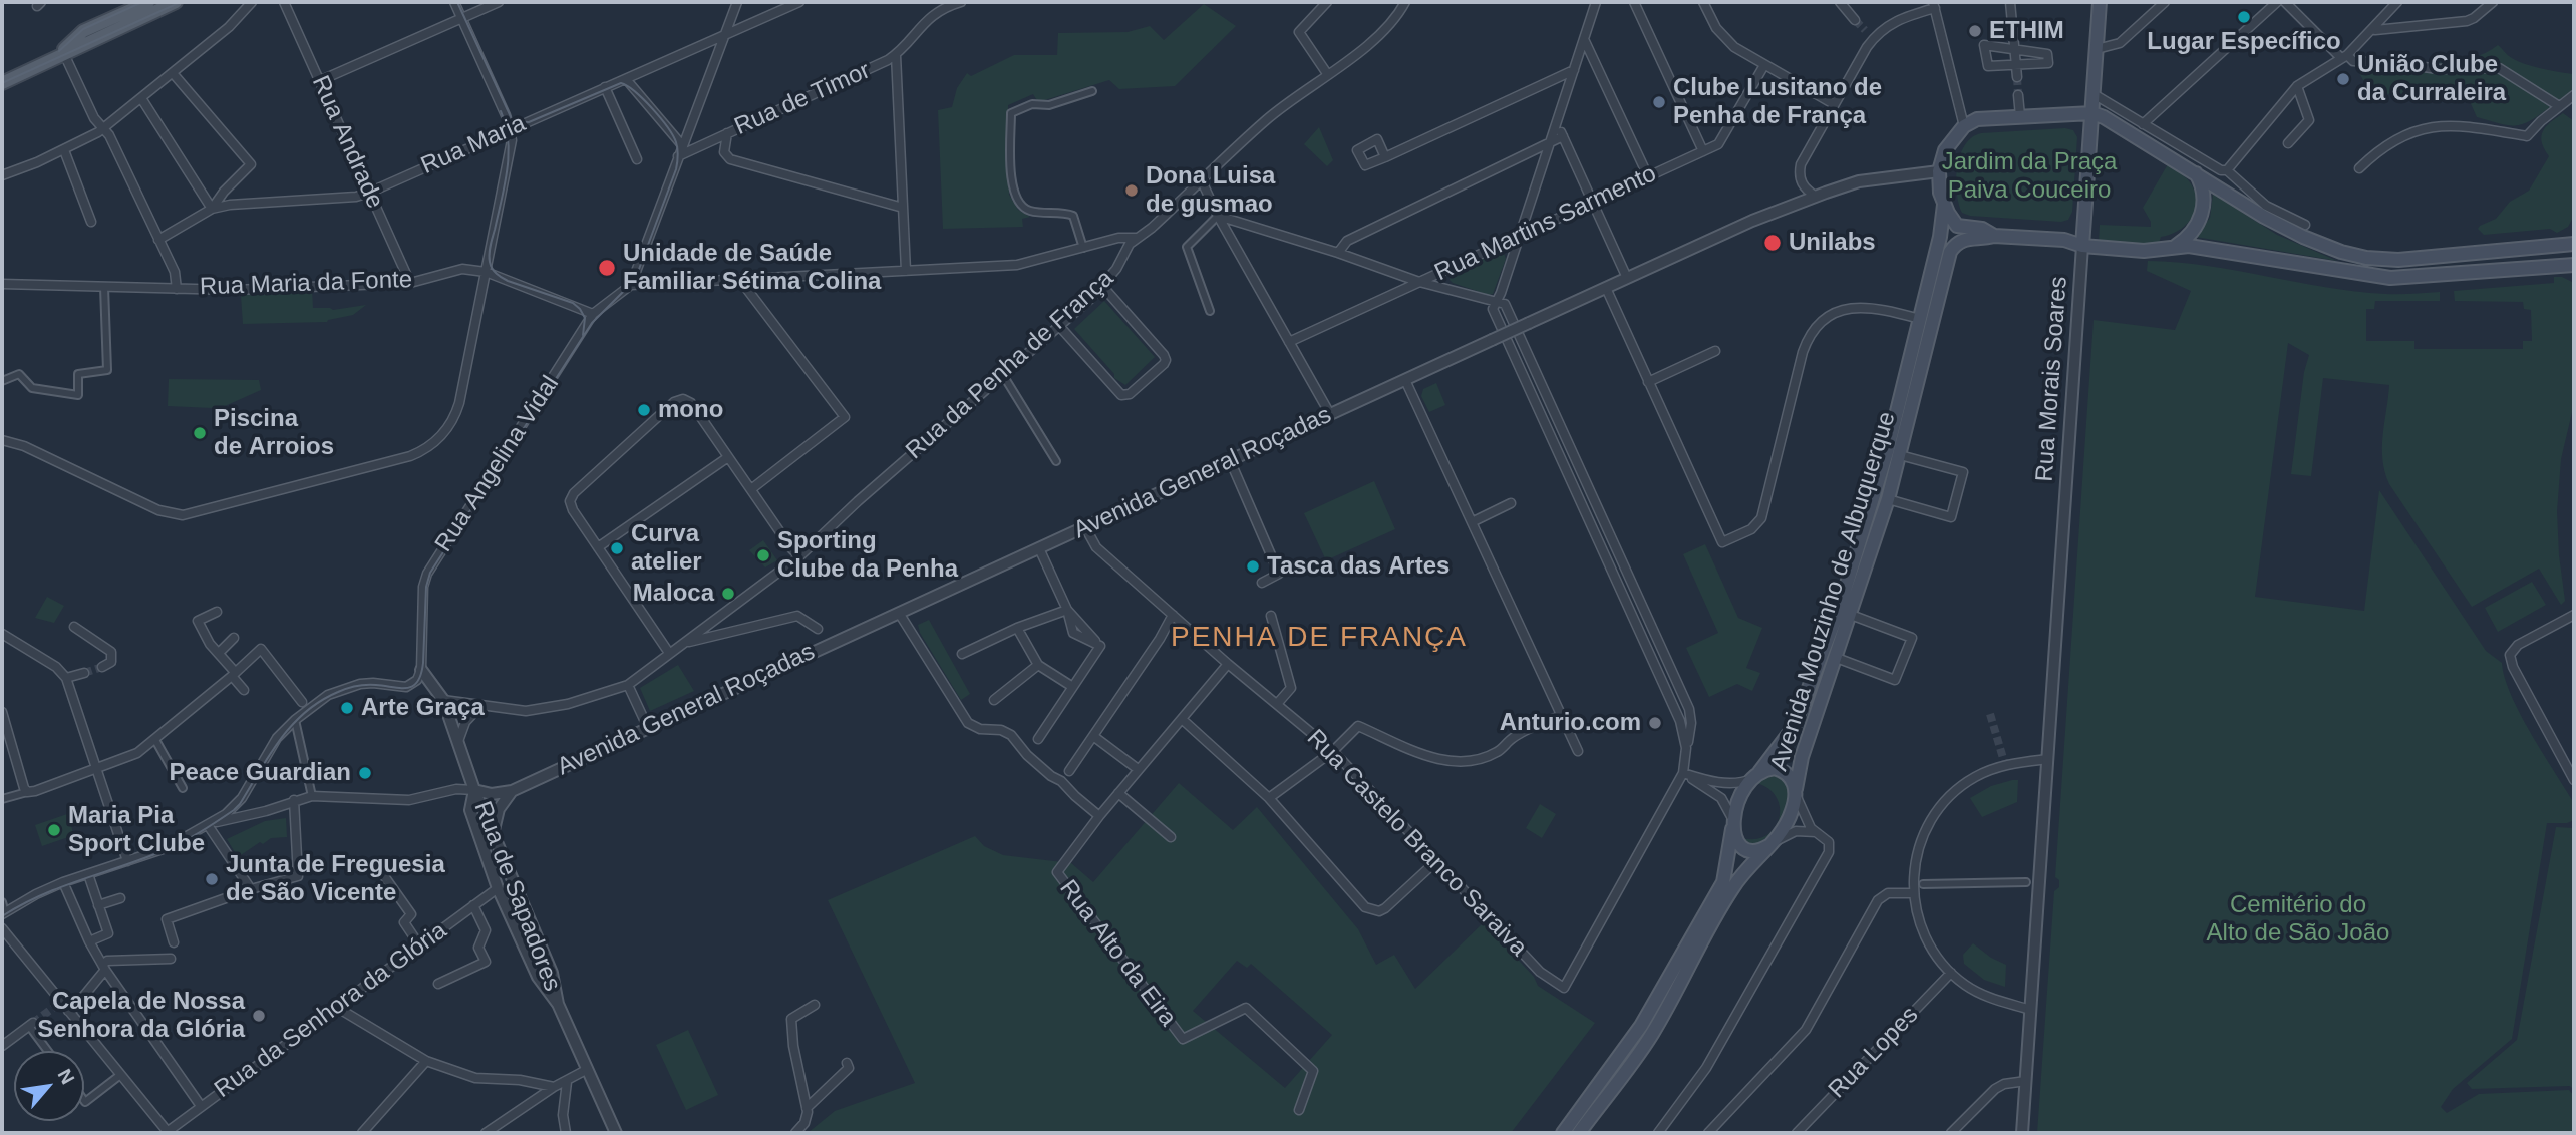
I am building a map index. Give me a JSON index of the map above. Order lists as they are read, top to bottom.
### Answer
{
  "streets": {
    "main road": ["Rua Morais Soares", "Avenida Mouzinho de Albuquerque"],
    "street": [
      "Rua de Timor",
      "Rua Andrade",
      "Rua Maria",
      "Rua Martins Sarmento",
      "Rua Maria da Fonte",
      "Rua da Penha de França",
      "Rua Angelina Vidal",
      "Avenida General Roçadas",
      "Rua Castelo Branco Saraiva",
      "Rua de Sapadores",
      "Rua Alto da Eira",
      "Rua da Senhora da Glória",
      "Rua Lopes"
    ]
  },
  "crossings": [
    ["Rua Andrade", "Rua Maria"],
    ["Rua Andrade", "Rua Maria da Fonte"],
    ["Rua Maria da Fonte", "Rua Angelina Vidal"],
    ["Rua da Penha de França", "Rua de Sapadores"],
    ["Rua Angelina Vidal", "Rua de Sapadores"],
    ["Avenida General Roçadas", "Avenida Mouzinho de Albuquerque"],
    ["Avenida General Roçadas", "Rua Castelo Branco Saraiva"],
    ["Avenida General Roçadas", "Rua de Sapadores"],
    ["Rua de Sapadores", "Rua da Senhora da Glória"]
  ],
  "districts": ["PENHA DE FRANÇA"],
  "parks": ["Jardim da Praça Paiva Couceiro", "Cemitério do Alto de São João"],
  "places": [
    "Lugar Específico",
    "ETHIM",
    "União Clube da Curraleira",
    "Clube Lusitano de Penha de França",
    "Dona Luisa de gusmao",
    "Unilabs",
    "Unidade de Saúde Familiar Sétima Colina",
    "mono",
    "Piscina de Arroios",
    "Curva atelier",
    "Sporting Clube da Penha",
    "Tasca das Artes",
    "Maloca",
    "Arte Graça",
    "Anturio.com",
    "Peace Guardian",
    "Maria Pia Sport Clube",
    "Junta de Freguesia de São Vicente",
    "Capela de Nossa Senhora da Glória"
  ],
  "north": "top right"
}
